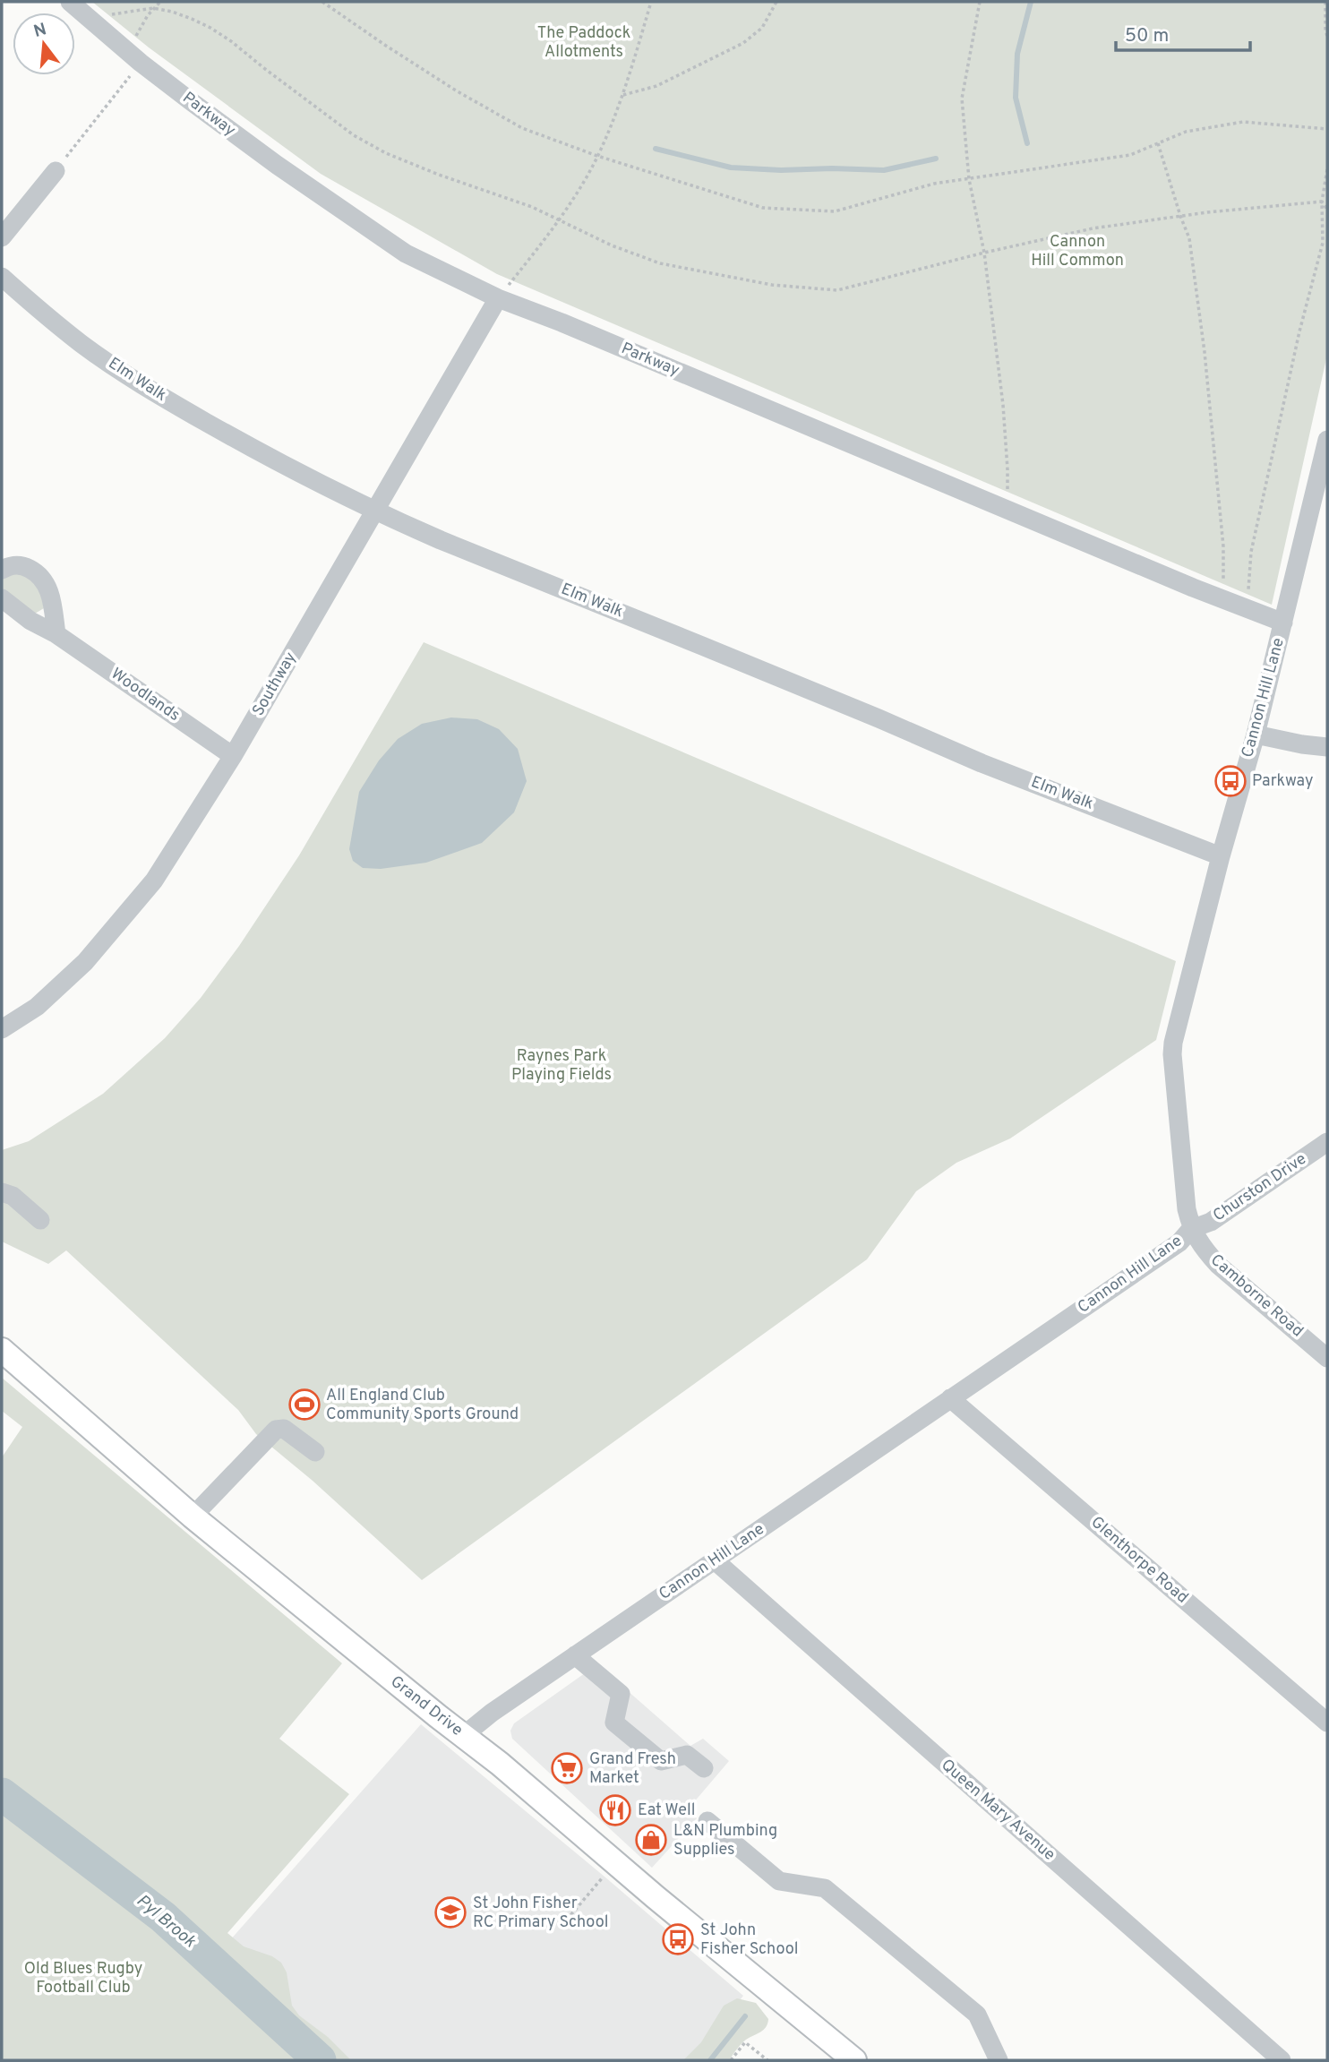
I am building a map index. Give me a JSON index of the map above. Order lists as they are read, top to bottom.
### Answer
{
  "streets": {
    "main road": ["Grand Drive"],
    "street": [
      "Parkway",
      "Elm Walk",
      "Southway",
      "Woodlands",
      "Cannon Hill Lane",
      "Churston Drive",
      "Camborne Road",
      "Glenthorpe Road",
      "Queen Mary Avenue"
    ]
  },
  "crossings": [
    ["Parkway", "Southway"],
    ["Parkway", "Cannon Hill Lane"],
    ["Elm Walk", "Southway"],
    ["Elm Walk", "Cannon Hill Lane"],
    ["Southway", "Woodlands"],
    ["Cannon Hill Lane", "Churston Drive"],
    ["Cannon Hill Lane", "Camborne Road"],
    ["Cannon Hill Lane", "Glenthorpe Road"],
    ["Cannon Hill Lane", "Grand Drive"],
    ["Cannon Hill Lane", "Queen Mary Avenue"],
    ["Churston Drive", "Camborne Road"]
  ],
  "water": ["Pyl Brook"],
  "parks": [
    "The Paddock Allotments",
    "Cannon Hill Common",
    "Raynes Park Playing Fields",
    "Old Blues Rugby Football Club"
  ],
  "places": {
    "bus stop": ["Parkway", "St John Fisher School"],
    "sports": ["All England Club Community Sports Ground"],
    "supermarket": ["Grand Fresh Market"],
    "restaurant": ["Eat Well"],
    "shop": ["L&N Plumbing Supplies"],
    "school or university": ["St John Fisher RC Primary School"]
  },
  "scale_bar": "50 m",
  "north": "top"
}
